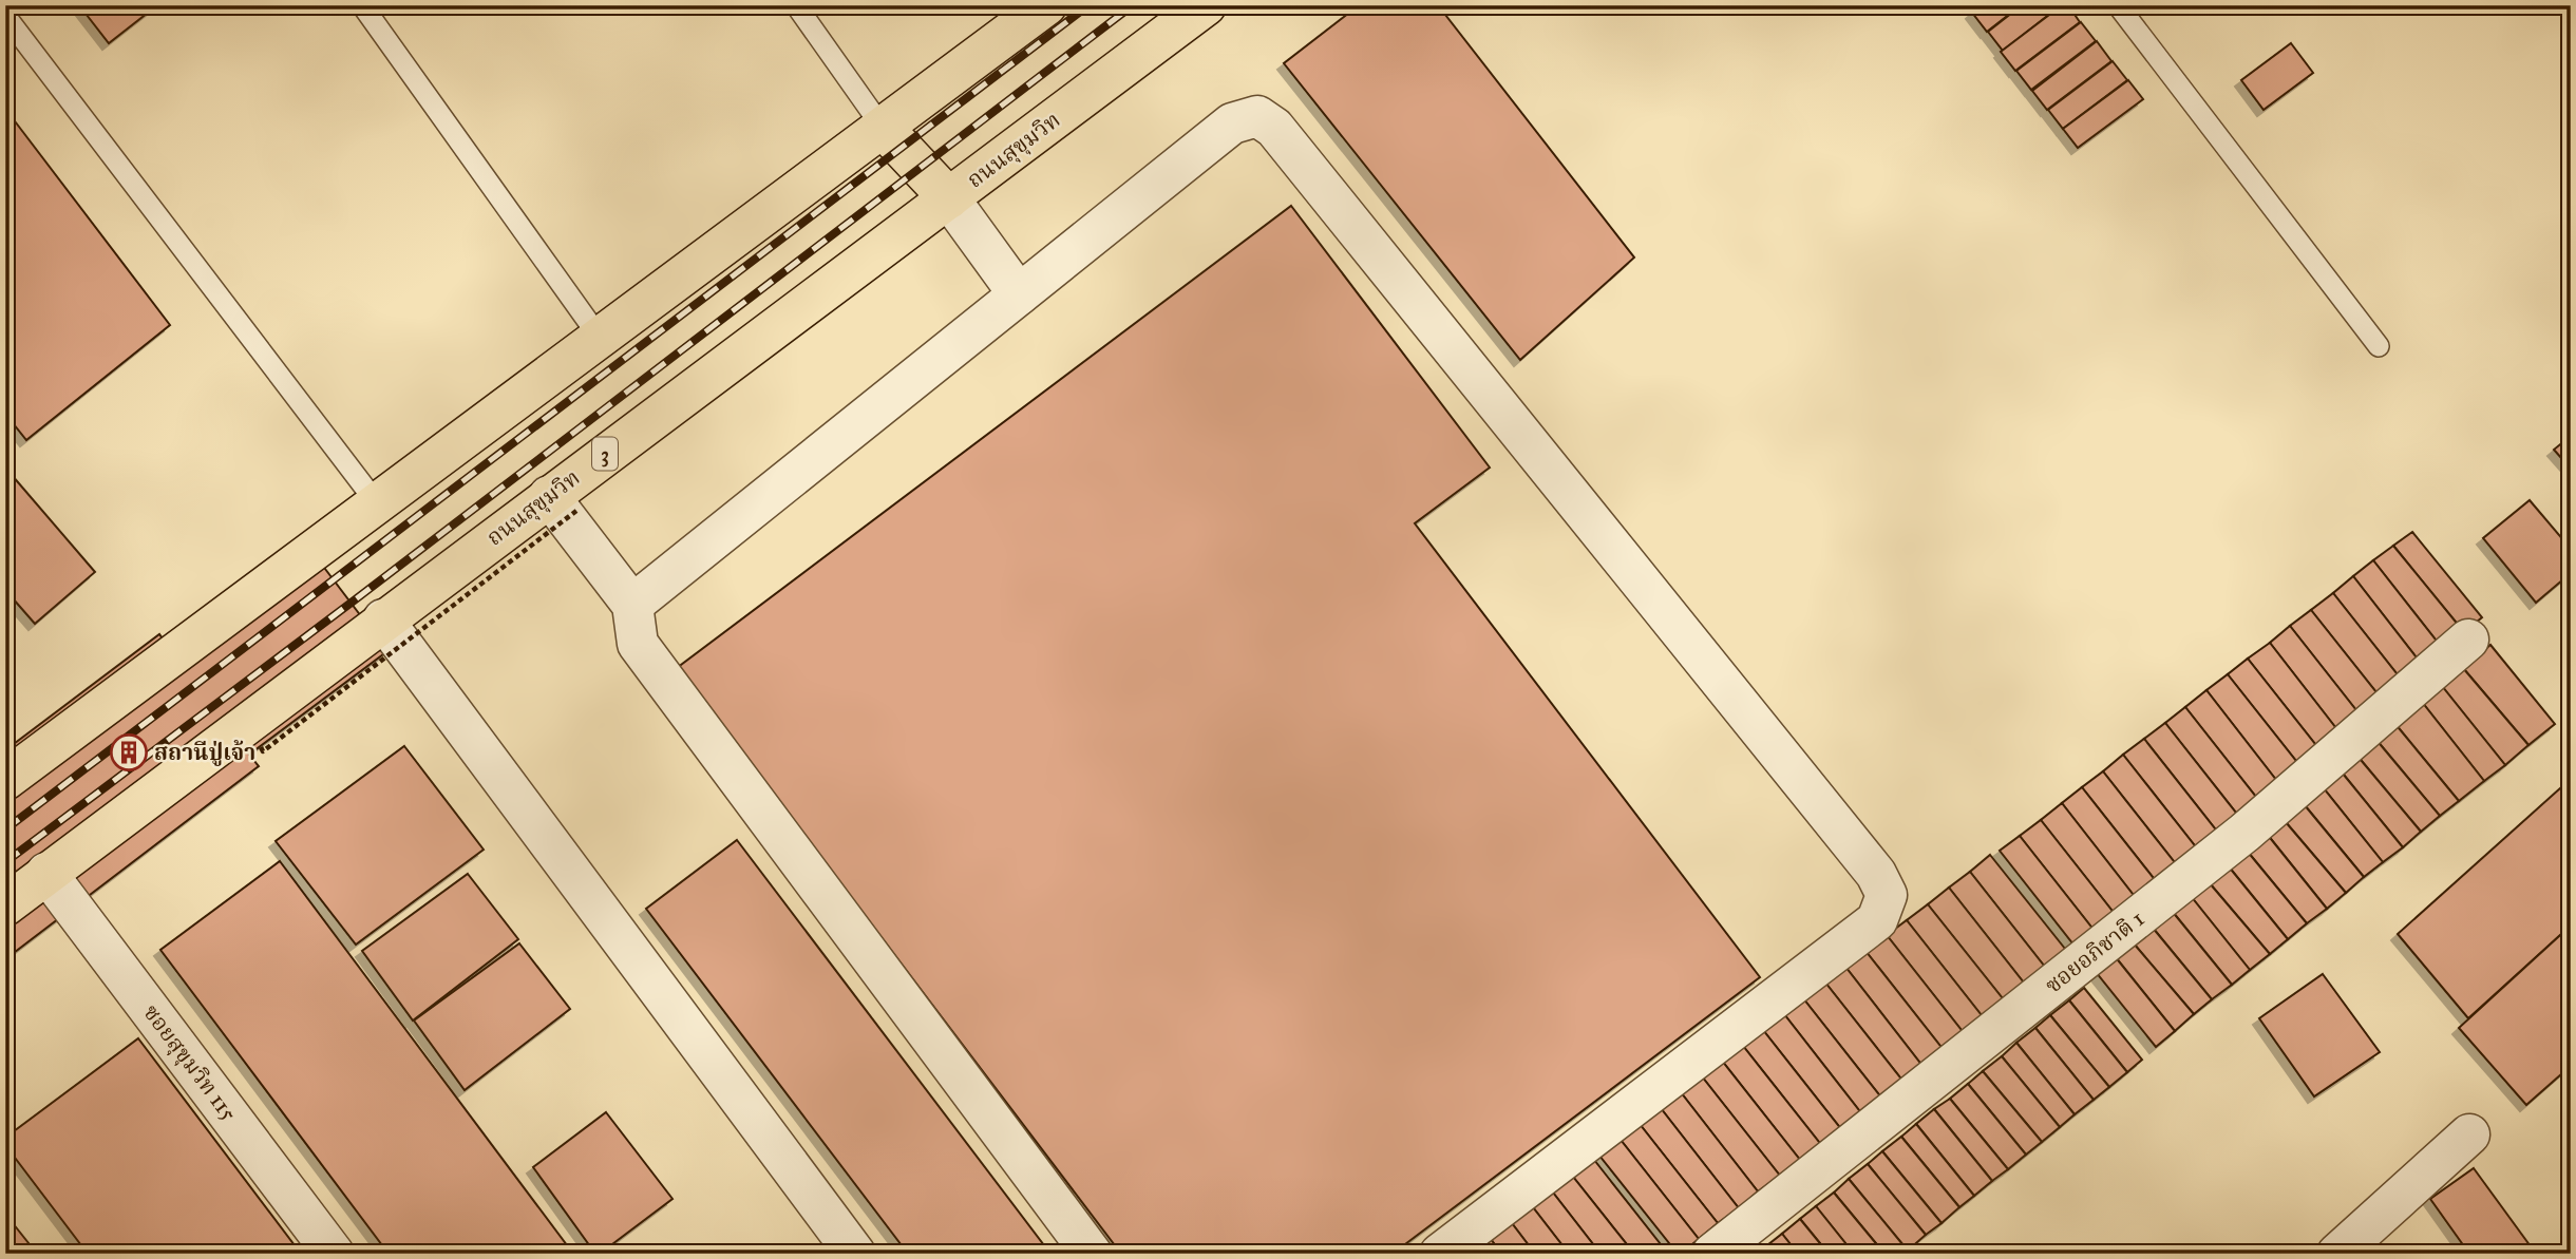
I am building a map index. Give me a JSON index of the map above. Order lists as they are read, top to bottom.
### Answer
{
  "streets": {
    "highway": ["ถนนสุขุมวิท", "3"],
    "street": ["ซอยอภิชาติ 1", "ซอยสุขุมวิท 115"]
  },
  "crossings": [
    ["ถนนสุขุมวิท", "ซอยสุขุมวิท 115"]
  ],
  "places": {
    "building": ["สถานีปู่เจ้า"]
  }
}
